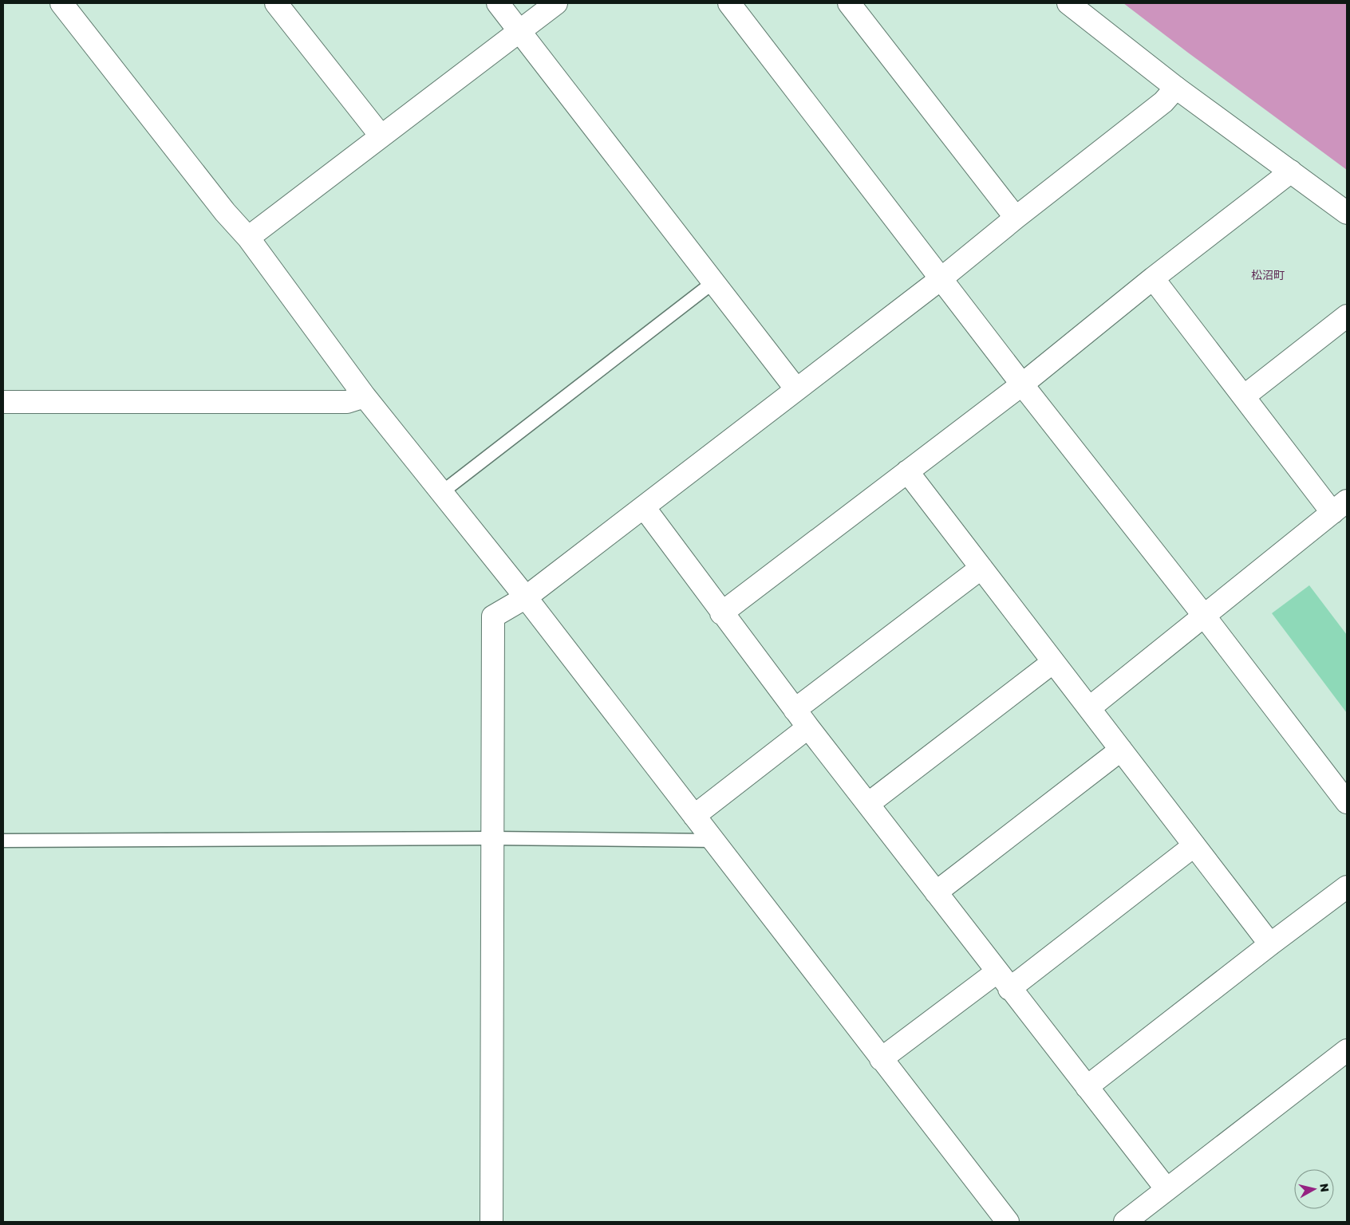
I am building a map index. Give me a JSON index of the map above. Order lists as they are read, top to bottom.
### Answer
{
  "districts": ["松沼町"],
  "north": "right"
}
